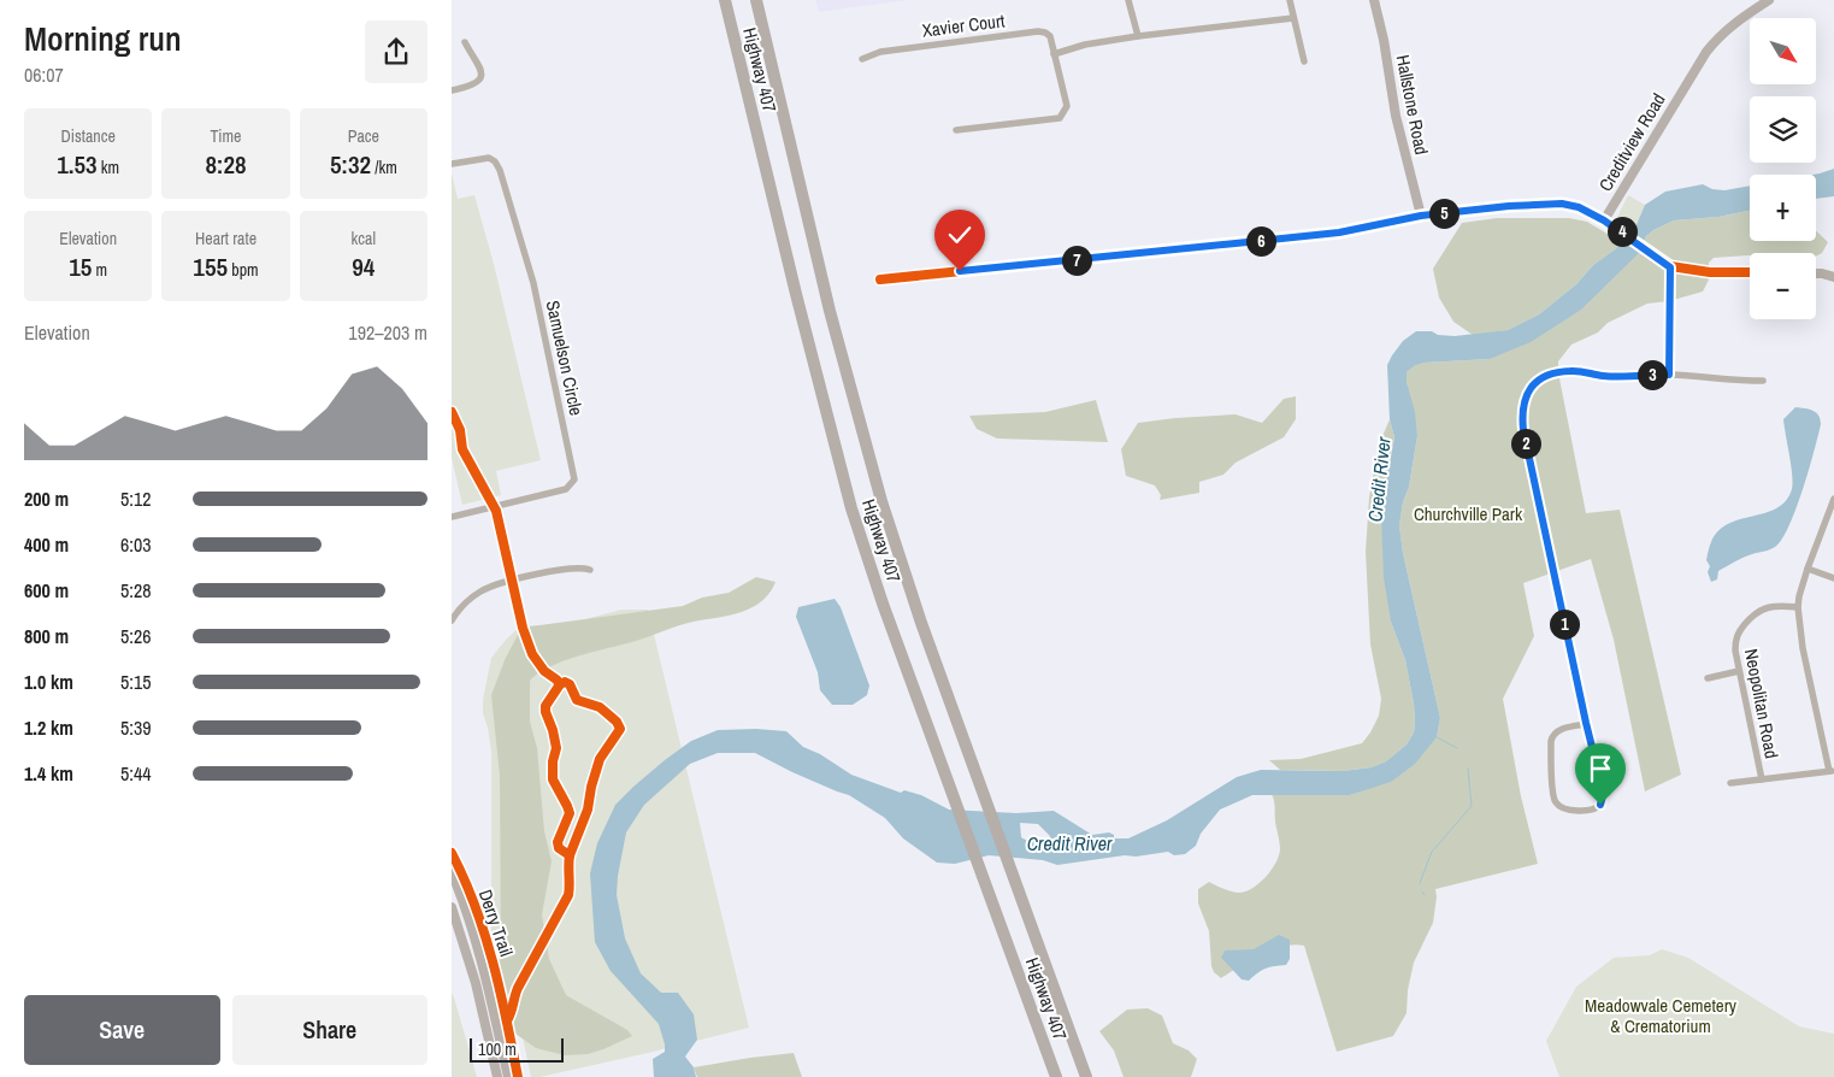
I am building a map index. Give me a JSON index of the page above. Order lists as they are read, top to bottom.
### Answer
{
  "streets": {
    "highway": ["Highway 407"],
    "street": [
      "Xavier Court",
      "Hallstone Road",
      "Creditview Road",
      "Samuelson Circle",
      "Neopolitan Road"
    ],
    "cycle path": ["Derry Trail"]
  },
  "crossings": [
    ["Hallstone Road", "Creditview Road"]
  ],
  "water": ["Credit River"],
  "parks": ["Churchville Park", "Meadowvale Cemetery & Crematorium"],
  "scale_bar": "100 m",
  "north": "bottom right",
  "page": {
    "heading": ["Morning run", "06:07"],
    "map_buttons": ["+", "−"],
    "stats": [
      ["Distance", "1.53 km"],
      ["Time", "8:28"],
      ["Pace", "5:32 /km"],
      ["Elevation", "15 m"],
      ["Heart rate", "155 bpm"],
      ["kcal", "94"]
    ],
    "pins": [
      "5",
      "4",
      "6",
      "7",
      "3",
      "2",
      "1"
    ],
    "chart": ["Elevation", "192–203 m"],
    "list": [
      {
        "name": "200 m",
        "note": "5:12"
      },
      {
        "name": "400 m",
        "note": "6:03"
      },
      {
        "name": "600 m",
        "note": "5:28"
      },
      {
        "name": "800 m",
        "note": "5:26"
      },
      {
        "name": "1.0 km",
        "note": "5:15"
      },
      {
        "name": "1.2 km",
        "note": "5:39"
      },
      {
        "name": "1.4 km",
        "note": "5:44"
      }
    ],
    "buttons": ["Save", "Share"],
    "scale": "100 m"
  }
}
